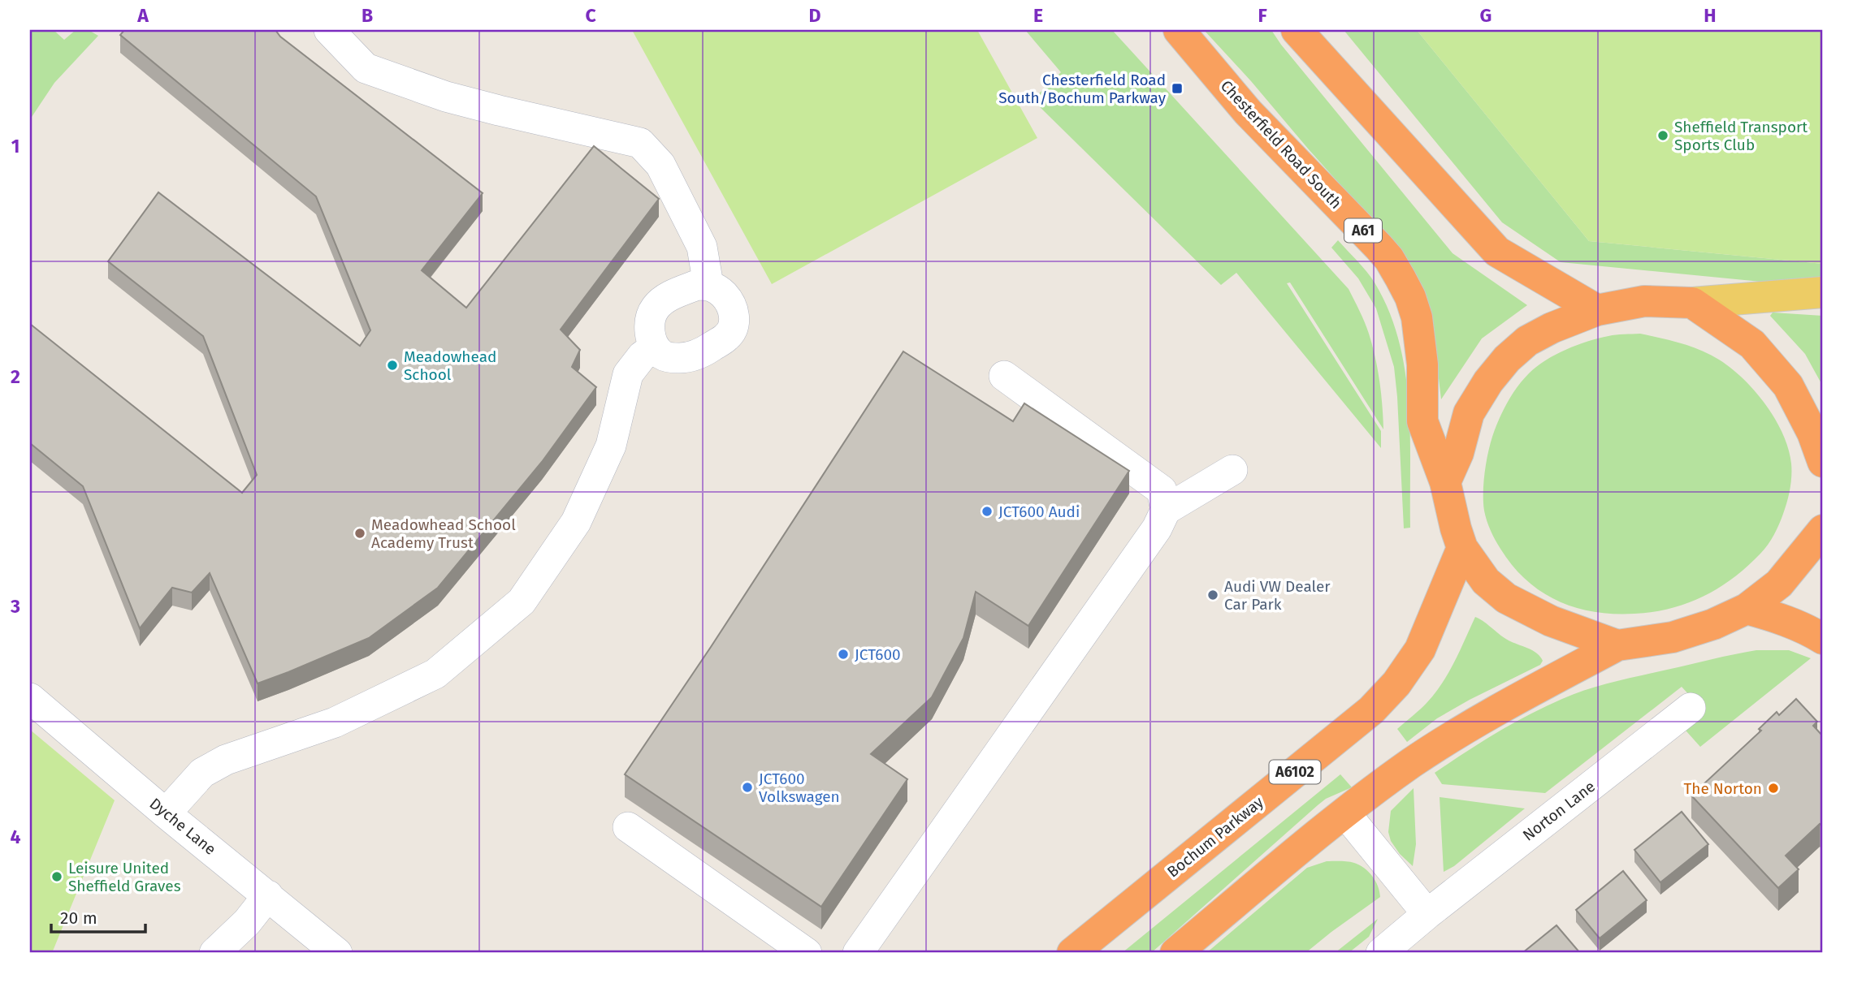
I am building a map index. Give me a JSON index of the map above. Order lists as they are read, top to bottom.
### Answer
{
  "streets": {
    "highway": [
      "Chesterfield Road South",
      "A61",
      "A6102",
      "Bochum Parkway"
    ],
    "street": ["Norton Lane", "Dyche Lane"]
  },
  "crossings": [
    ["Chesterfield Road South", "Bochum Parkway"]
  ],
  "places": {
    "transit": ["Chesterfield Road South/Bochum Parkway"],
    "other": [
      "Sheffield Transport Sports Club",
      "Meadowhead School",
      "JCT600 Audi",
      "Meadowhead School Academy Trust",
      "Audi VW Dealer Car Park",
      "JCT600",
      "JCT600 Volkswagen",
      "The Norton",
      "Leisure United Sheffield Graves"
    ]
  },
  "scale_bar": "20 m",
  "grid": {
    "columns": [
      "A",
      "B",
      "C",
      "D",
      "E",
      "F",
      "G",
      "H"
    ],
    "rows": [
      "1",
      "2",
      "3",
      "4"
    ]
  }
}
